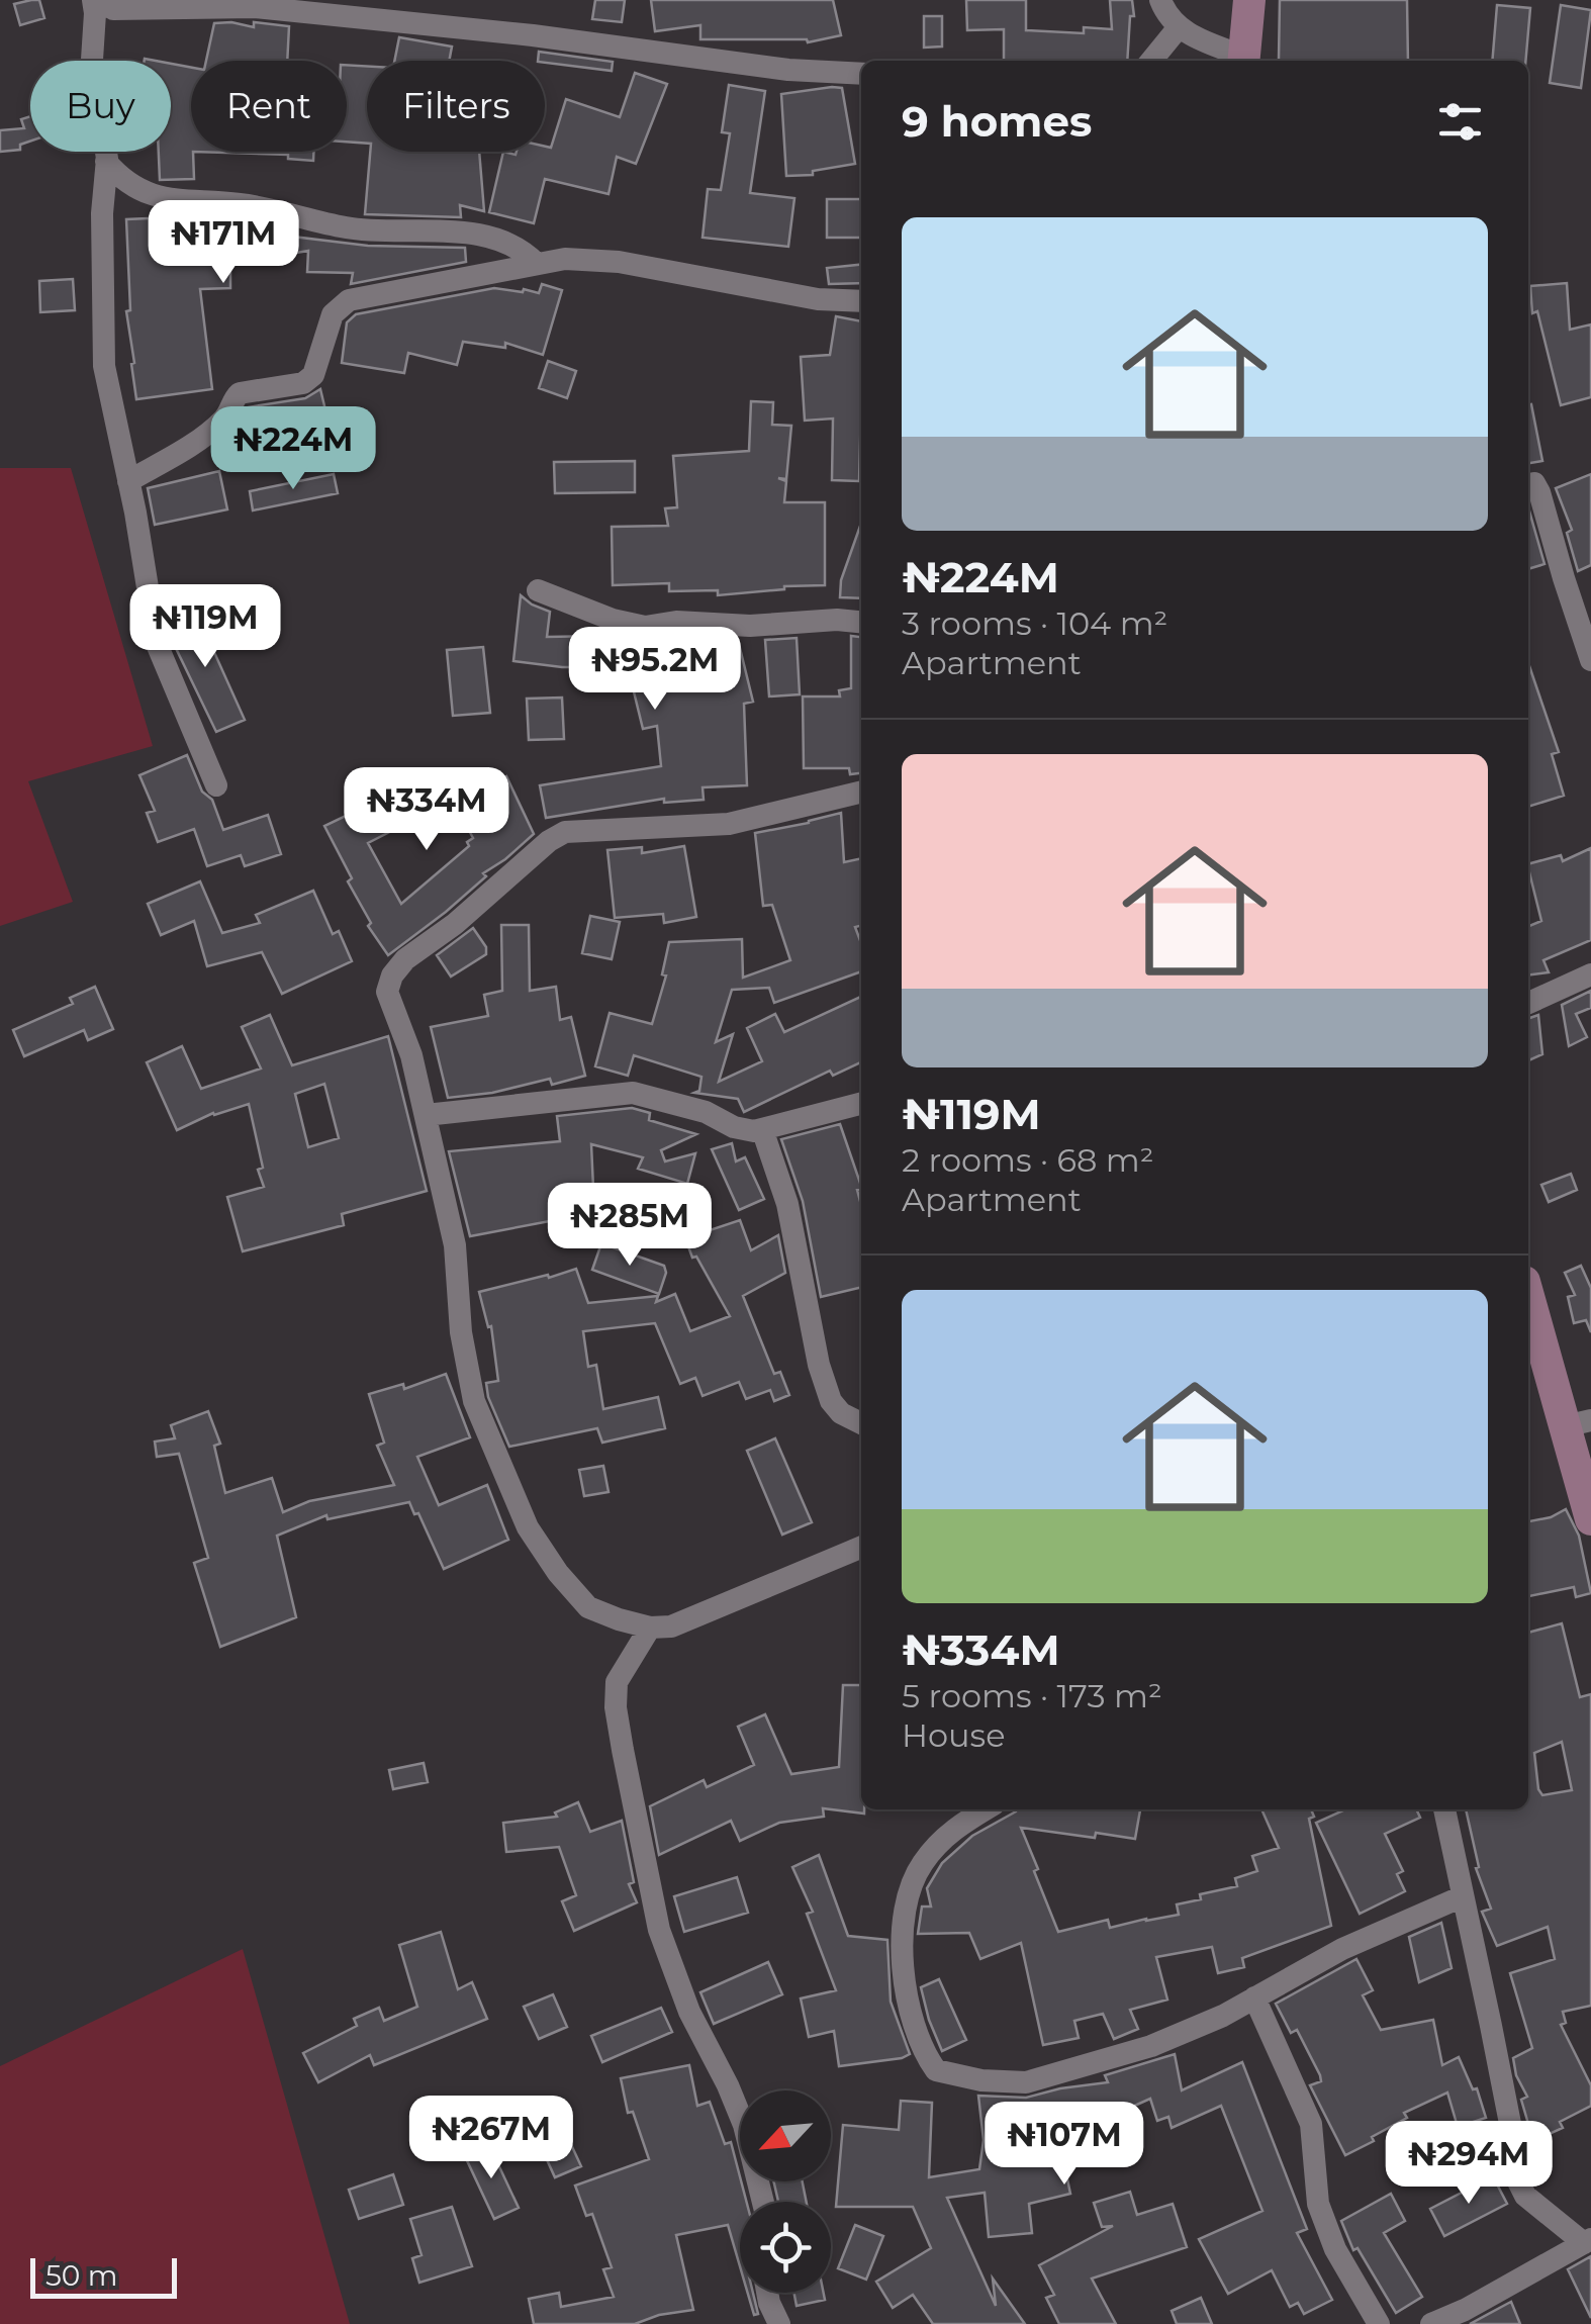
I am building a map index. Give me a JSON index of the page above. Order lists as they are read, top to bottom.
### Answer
{
  "scale_bar": "50 m",
  "north": "bottom left",
  "page": {
    "chip": ["Buy", "Rent", "Filters"],
    "heading": "9 homes",
    "list": [
      {
        "name": "₦224M",
        "note": "3 rooms · 104 m² · Apartment"
      },
      {
        "name": "₦119M",
        "note": "2 rooms · 68 m² · Apartment"
      },
      {
        "name": "₦334M",
        "note": "5 rooms · 173 m² · House"
      }
    ],
    "price": [
      "₦171M",
      "₦224M",
      "₦119M",
      "₦95.2M",
      "₦334M",
      "₦285M",
      "₦267M",
      "₦107M",
      "₦294M"
    ],
    "scale": "50 m"
  }
}
